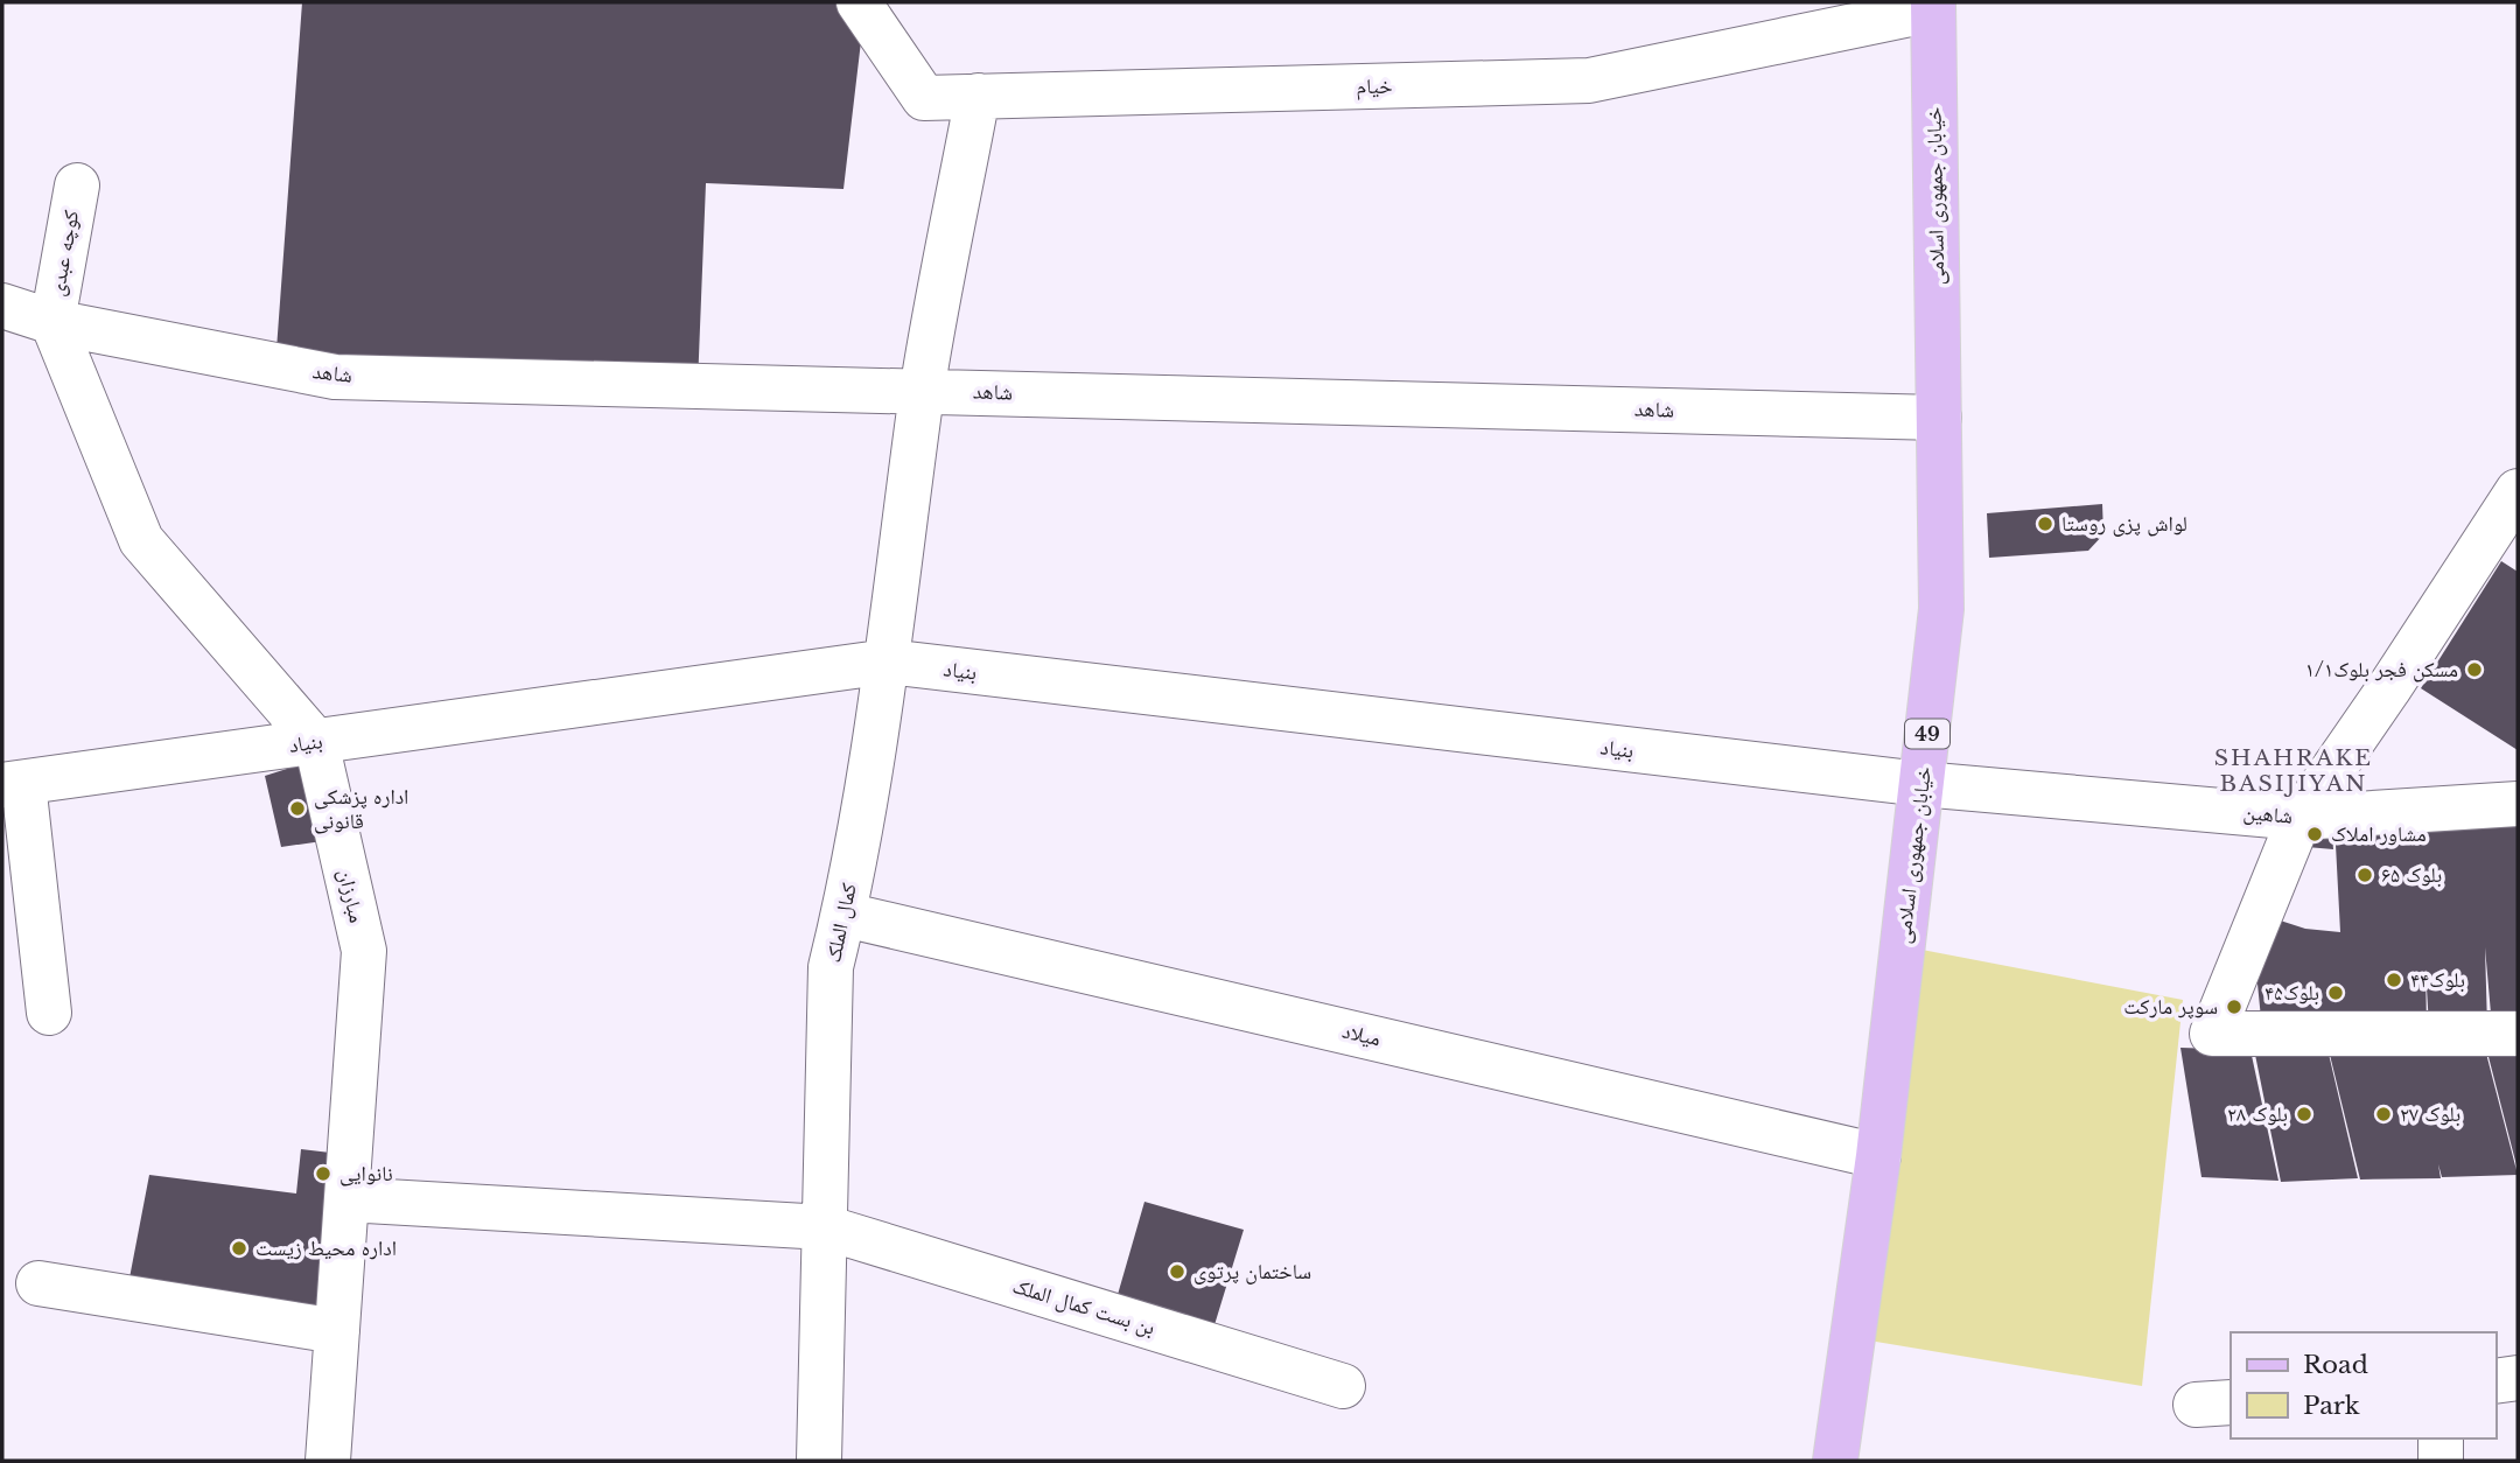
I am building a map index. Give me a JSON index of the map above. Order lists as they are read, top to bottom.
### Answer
{
  "streets": {
    "main road": ["خیابان جمهوری اسلامی", "49"],
    "street": [
      "خیام",
      "کوچه عبدی",
      "شاهد",
      "بنیاد",
      "شاهین",
      "مبارزان",
      "کمال الملک",
      "میلاد",
      "بن بست کمال الملک"
    ]
  },
  "crossings": [
    ["خیام", "خیابان جمهوری اسلامی"],
    ["خیام", "کمال الملک"],
    ["خیابان جمهوری اسلامی", "شاهد"],
    ["خیابان جمهوری اسلامی", "بنیاد"],
    ["خیابان جمهوری اسلامی", "شاهین"],
    ["خیابان جمهوری اسلامی", "میلاد"],
    ["کوچه عبدی", "شاهد"],
    ["کوچه عبدی", "مبارزان"],
    ["شاهد", "مبارزان"],
    ["شاهد", "کمال الملک"],
    ["بنیاد", "شاهین"],
    ["بنیاد", "مبارزان"],
    ["بنیاد", "کمال الملک"],
    ["مبارزان", "بن بست کمال الملک"],
    ["کمال الملک", "میلاد"],
    ["کمال الملک", "بن بست کمال الملک"]
  ],
  "districts": ["SHAHRAKE BASIJIYAN"],
  "places": [
    "لواش پزی روستا",
    "مسکن فجر بلوک۱/۱",
    "اداره پزشکی قانونی",
    "مشاور املاک",
    "بلوک ۶۵",
    "بلوک۴۴",
    "بلوک۴۵",
    "سوپر مارکت",
    "بلوک ۲۸",
    "بلوک ۲۷",
    "نانوایی",
    "اداره محیط زیست",
    "ساختمان پرتوی"
  ],
  "legend": ["Road", "Park"]
}
